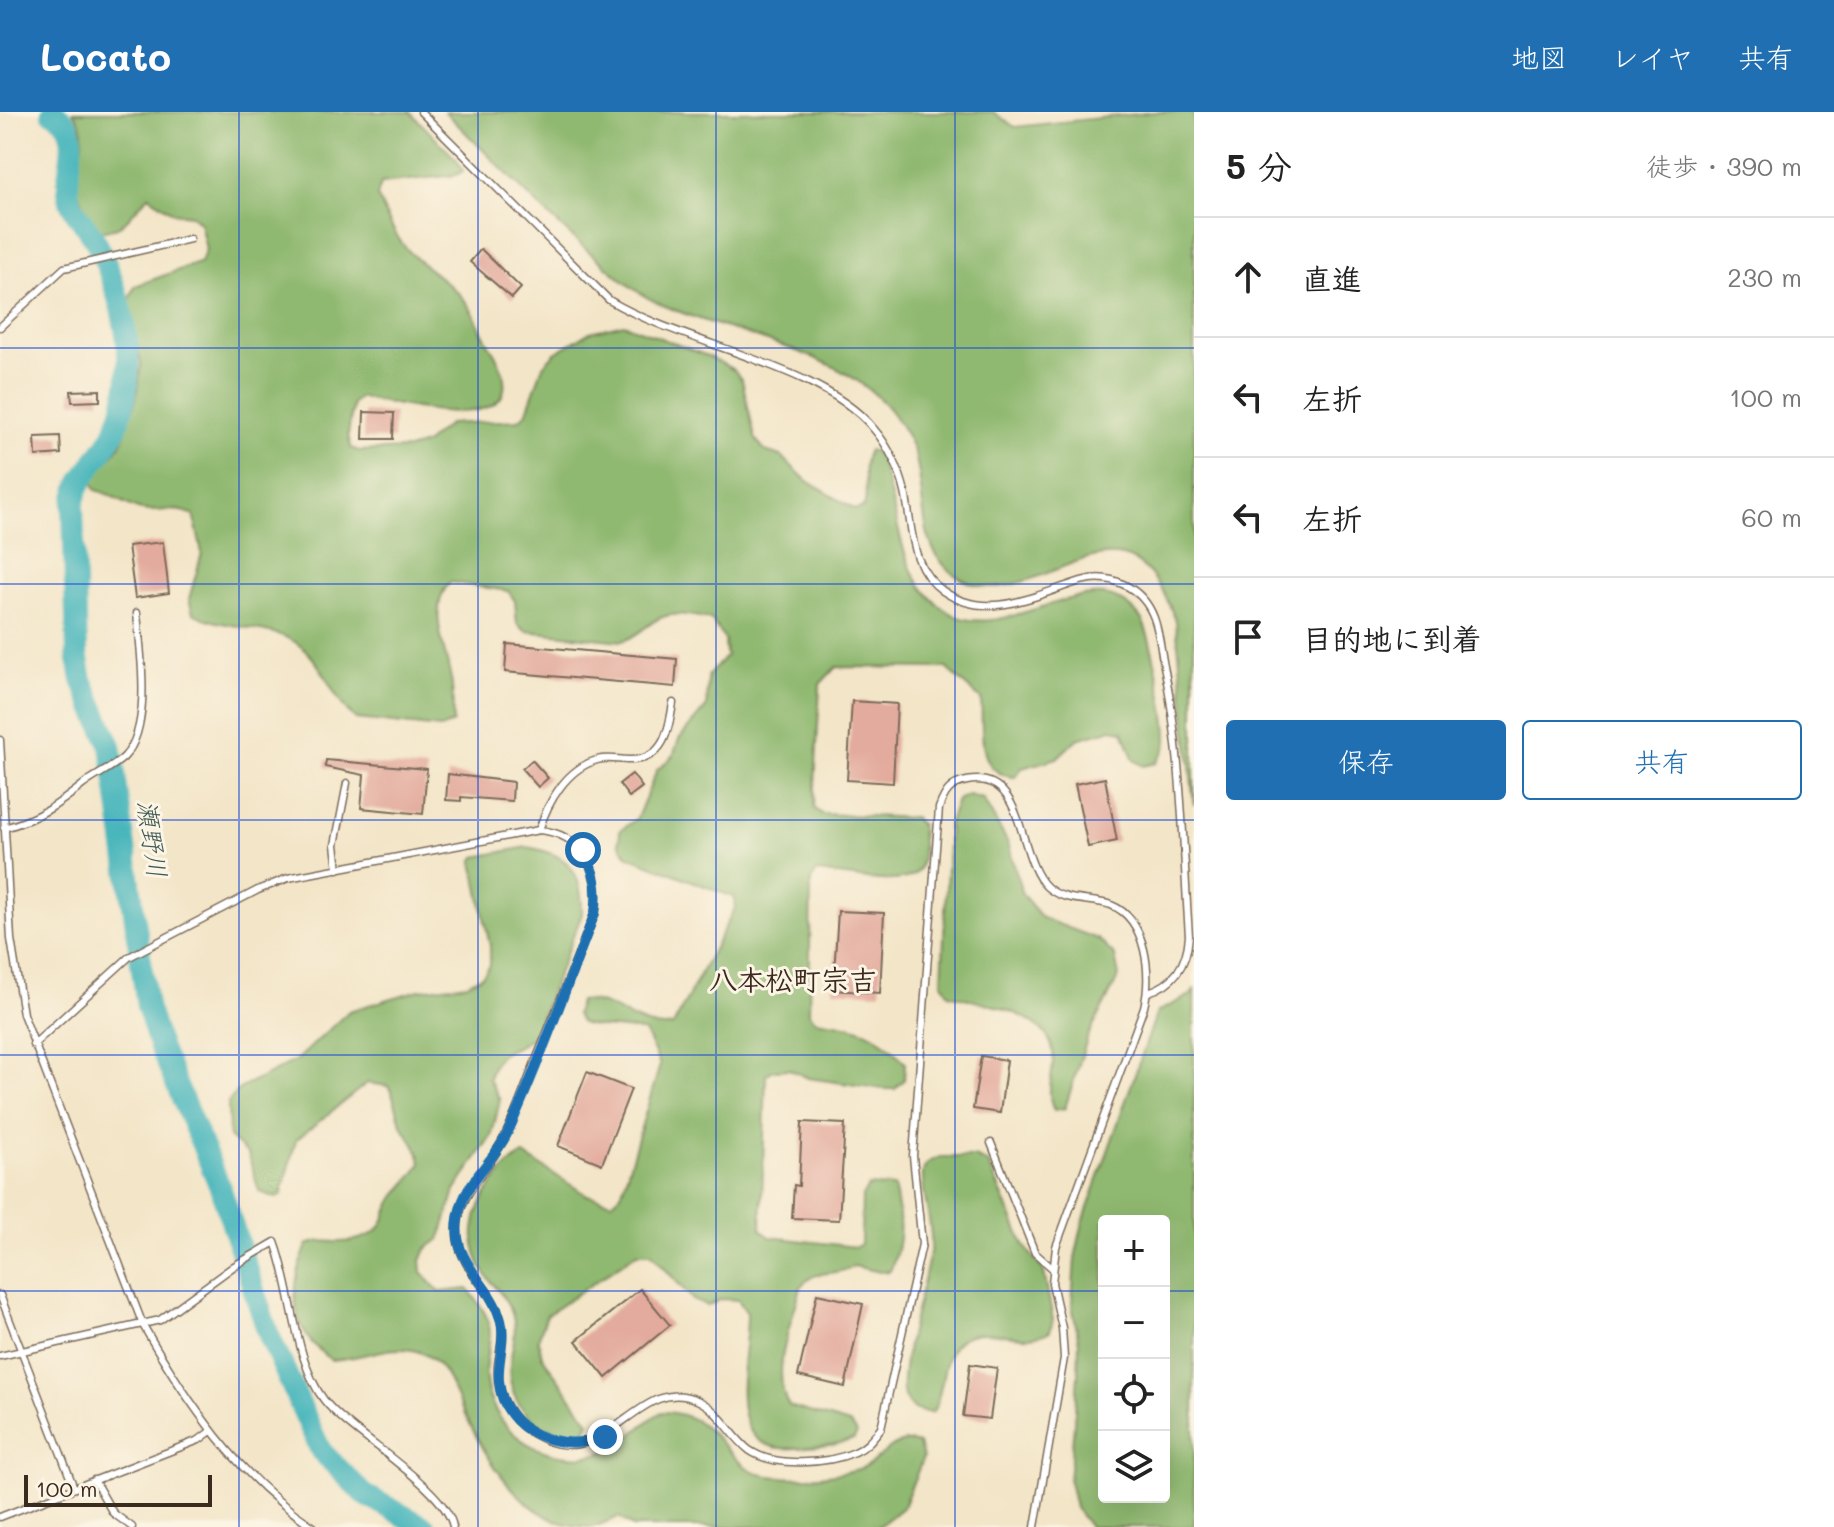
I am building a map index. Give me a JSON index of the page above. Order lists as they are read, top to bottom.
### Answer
{
  "districts": ["八本松町宗吉"],
  "water": ["瀬野川"],
  "scale_bar": "100 m",
  "page": {
    "header": "Locato",
    "nav": ["地図", "レイヤ", "共有"],
    "heading": ["5 分", "徒歩 · 390 m"],
    "list": [
      ["直進", "230 m"],
      ["左折", "100 m"],
      ["左折", "60 m"],
      "目的地に到着"
    ],
    "buttons": ["保存", "共有"],
    "map_buttons": ["+", "−"],
    "scale": "100 m"
  }
}
